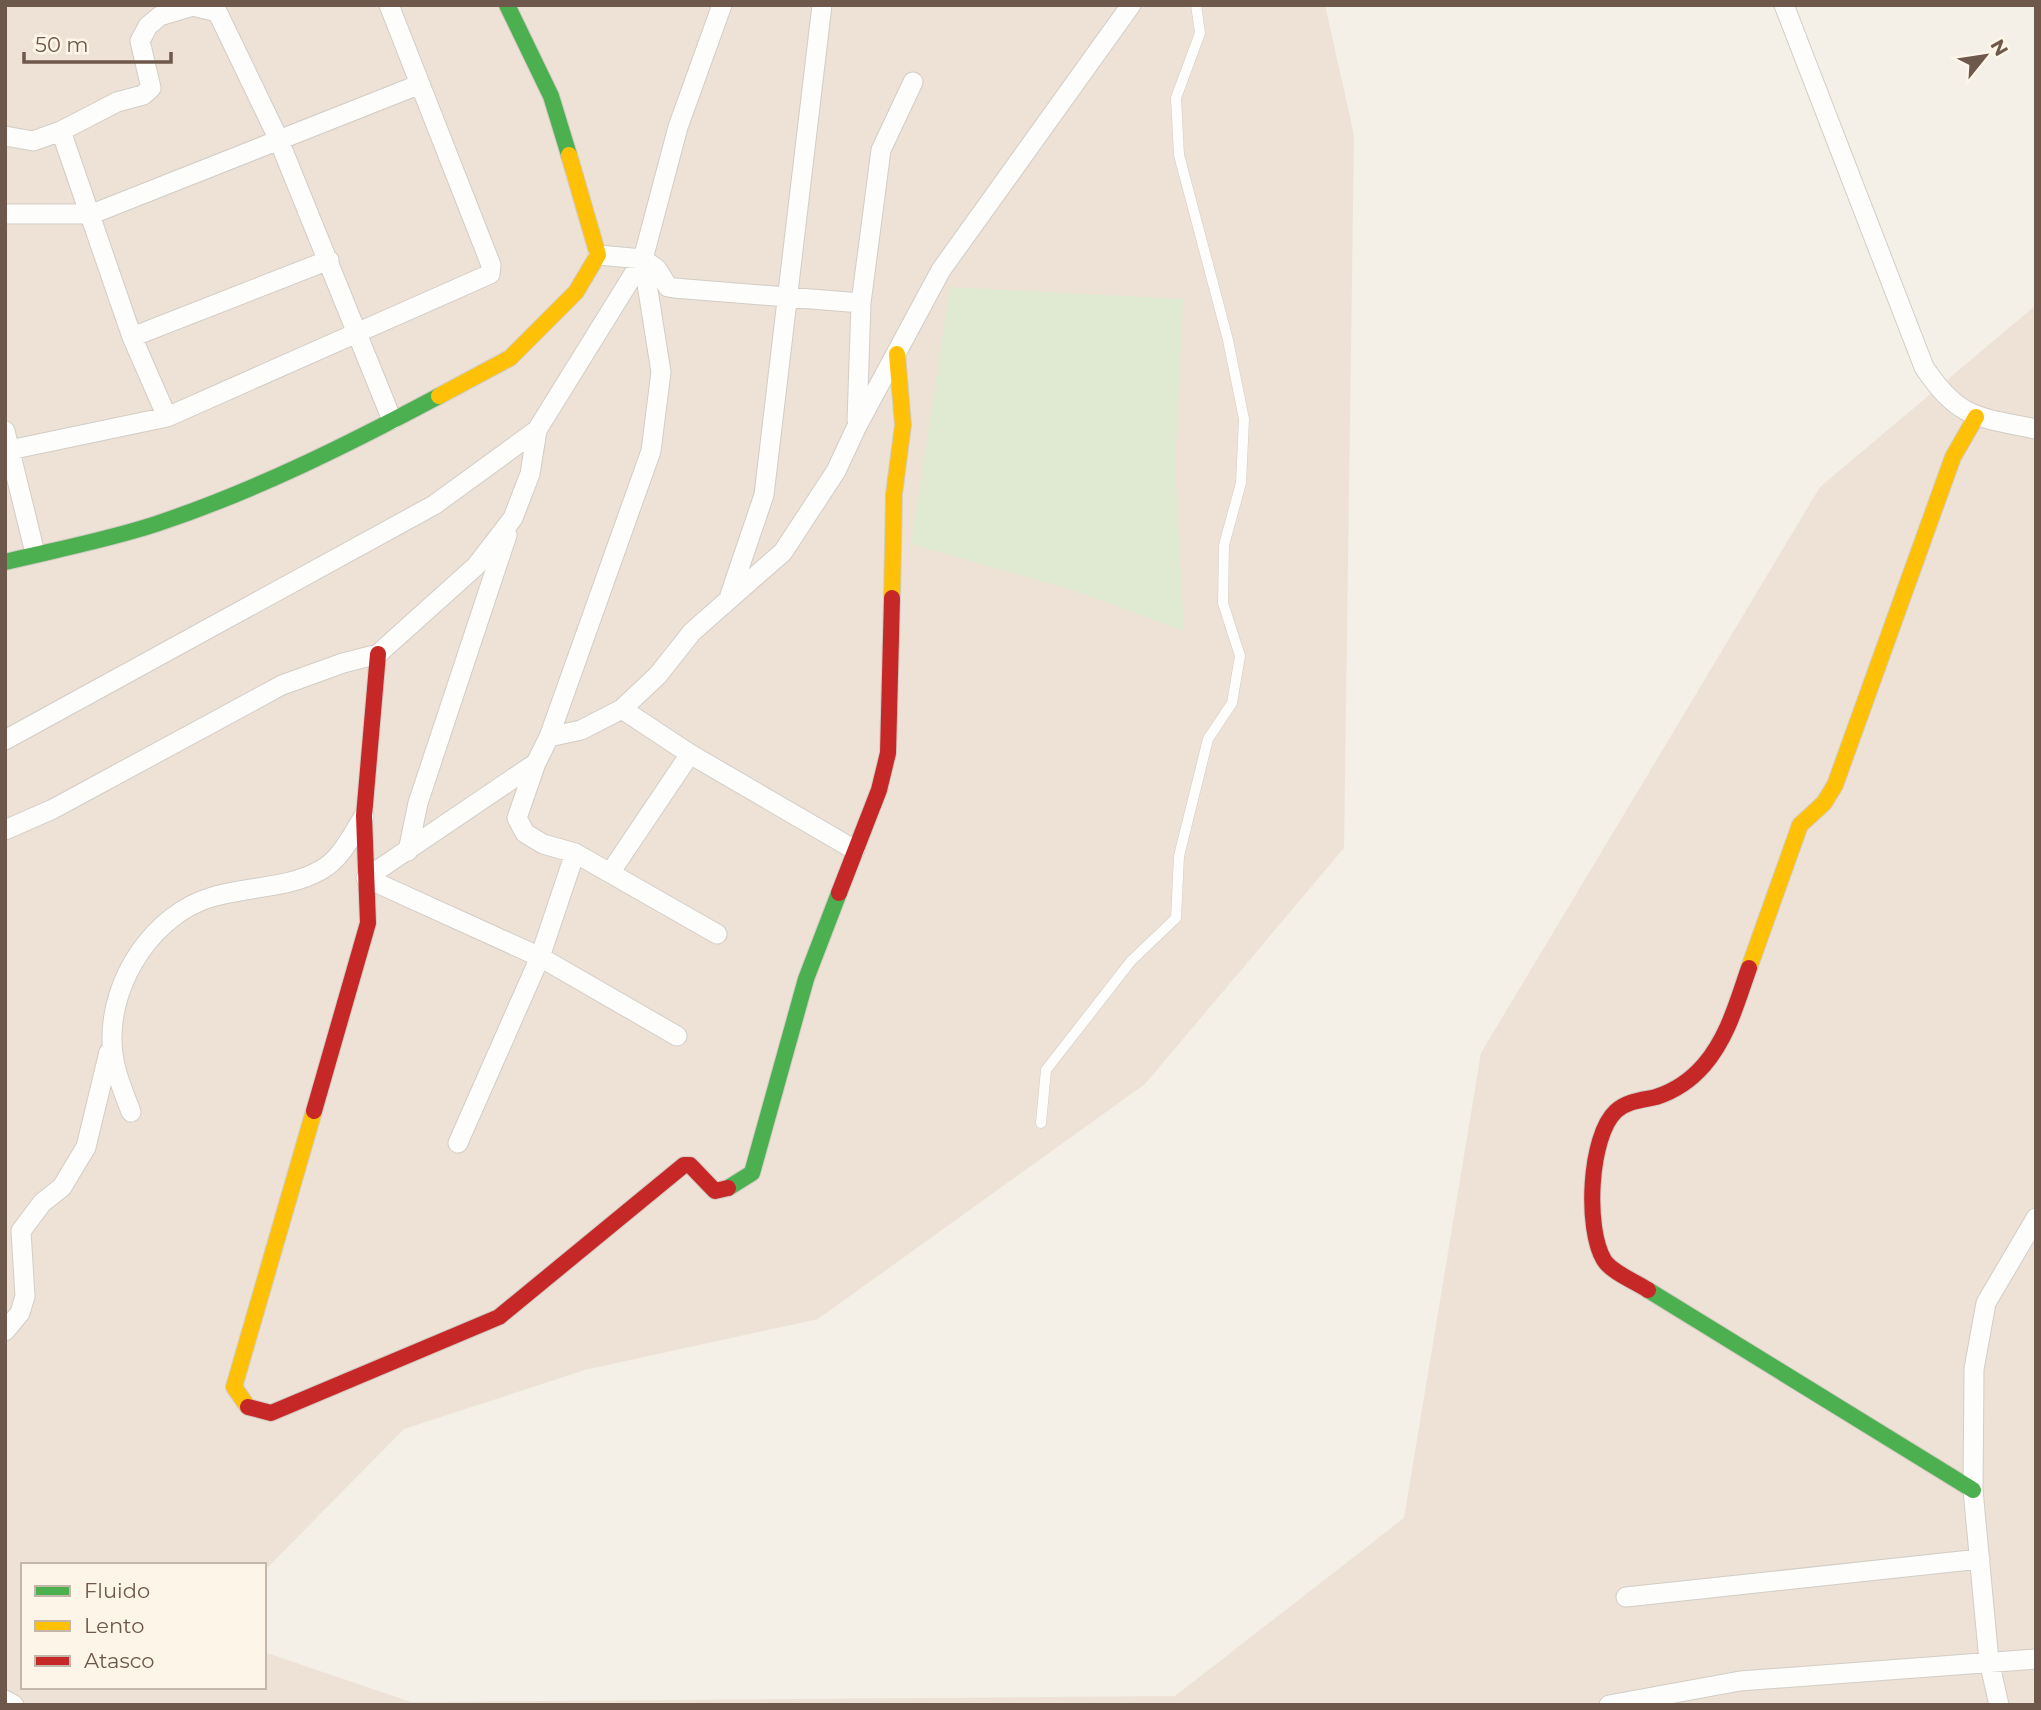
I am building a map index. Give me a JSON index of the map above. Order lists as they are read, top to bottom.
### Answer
{
  "legend": ["Fluido", "Lento", "Atasco"],
  "scale_bar": "50 m",
  "north": "top right"
}
